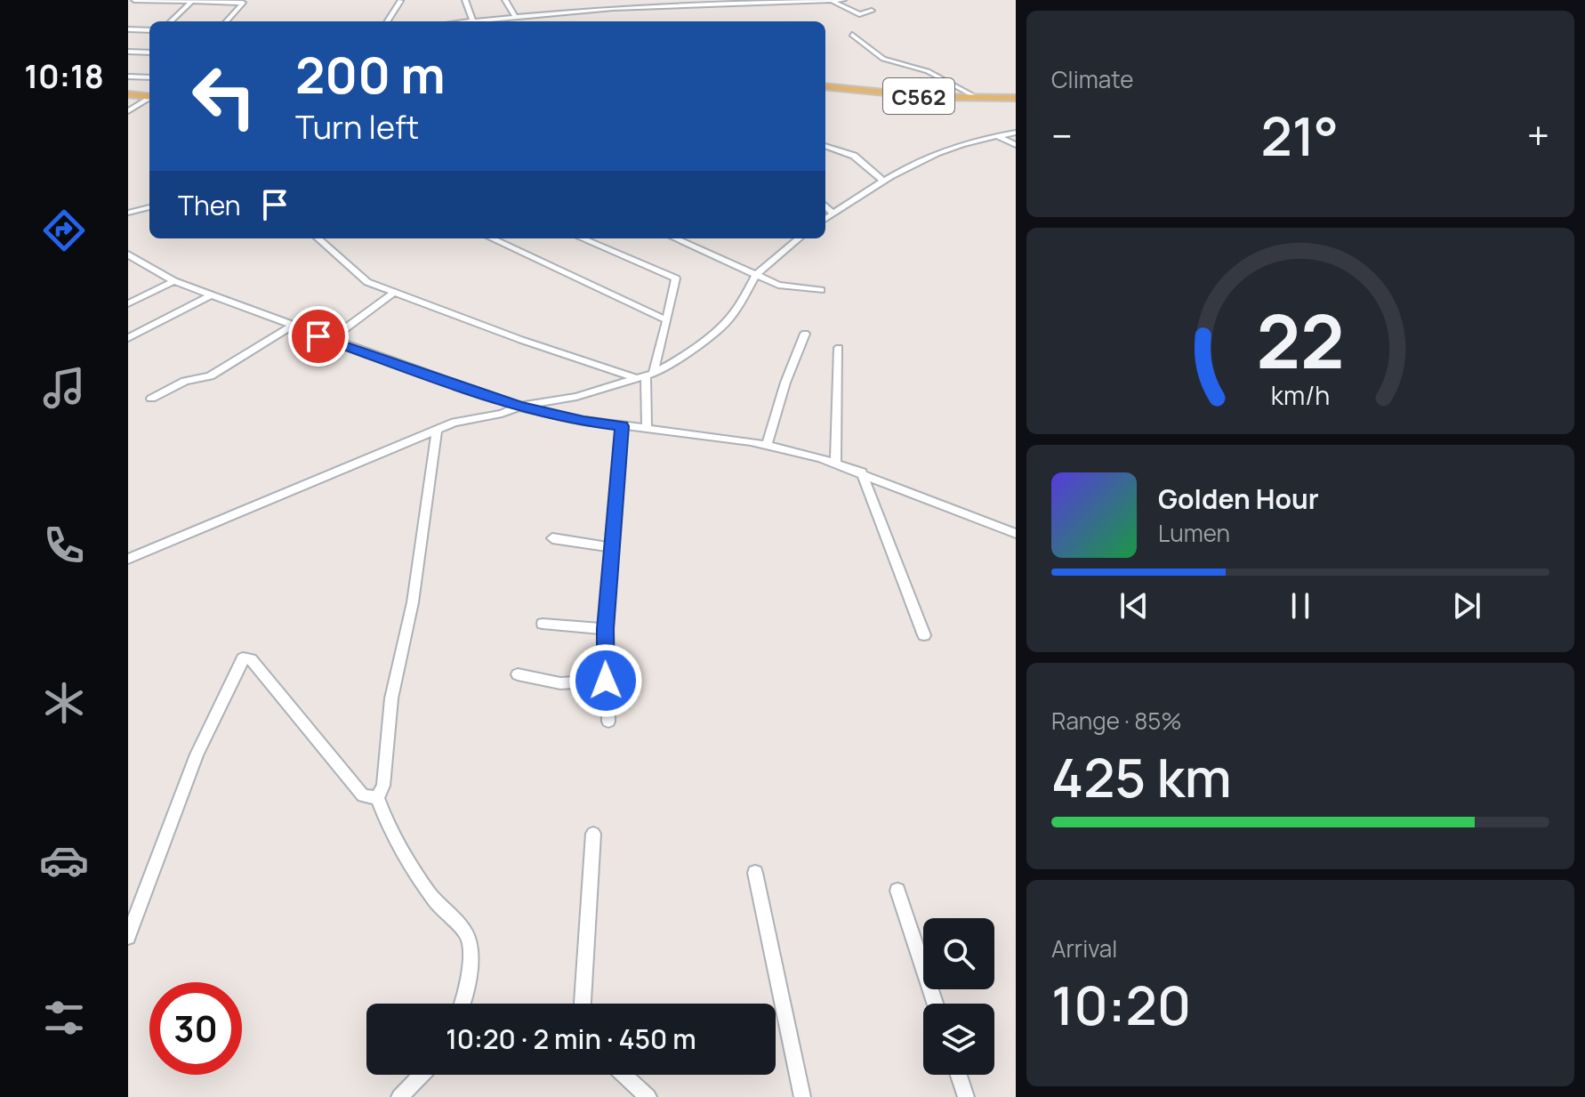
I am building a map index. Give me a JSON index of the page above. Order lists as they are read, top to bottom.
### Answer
{
  "streets": {
    "main road": ["C562"]
  },
  "page": {
    "tabs": "10:18",
    "tile": [
      "Climate",
      ["Range · 85%", "425 km"],
      ["Arrival", "10:20"]
    ],
    "turn": ["200 m", "Turn left"],
    "heat": ["−", "21°", "+"],
    "then": "Then",
    "song": ["Golden Hour", "Lumen"],
    "limit": "30",
    "trip": "10:20 · 2 min · 450 m",
    "gauge": ["22", "km/h"]
  }
}
